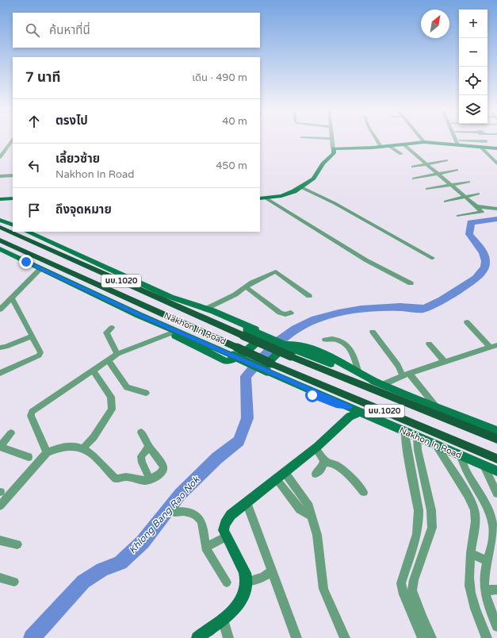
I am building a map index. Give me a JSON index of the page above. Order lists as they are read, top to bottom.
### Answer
{
  "streets": {
    "main road": ["นบ.1020", "Nakhon In Road"]
  },
  "water": ["Khlong Bang Rao Nok"],
  "north": "top right",
  "page": {
    "map_buttons": ["+", "−"],
    "search": "ค้นหาที่นี่",
    "heading": ["7 นาที", "เดิน · 490 m"],
    "list": [
      ["ตรงไป", "40 m"],
      ["เลี้ยวซ้าย", "Nakhon In Road", "450 m"],
      "ถึงจุดหมาย"
    ]
  }
}
